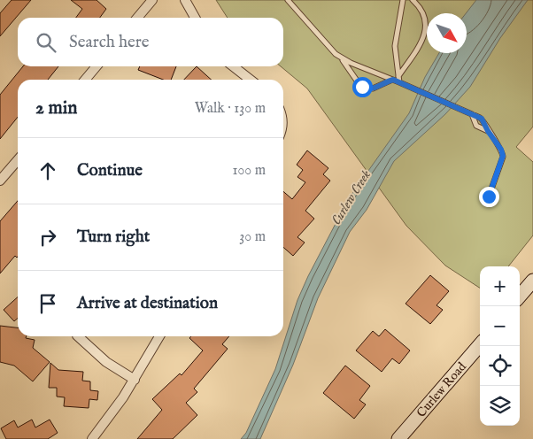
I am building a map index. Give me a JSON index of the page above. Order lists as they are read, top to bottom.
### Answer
{
  "streets": {
    "main road": ["Curlew Road"]
  },
  "water": ["Curlew Creek"],
  "north": "bottom right",
  "page": {
    "search": "Search here",
    "heading": ["2 min", "Walk · 130 m"],
    "list": [
      ["Continue", "100 m"],
      ["Turn right", "30 m"],
      "Arrive at destination"
    ],
    "map_buttons": ["+", "−"]
  }
}
